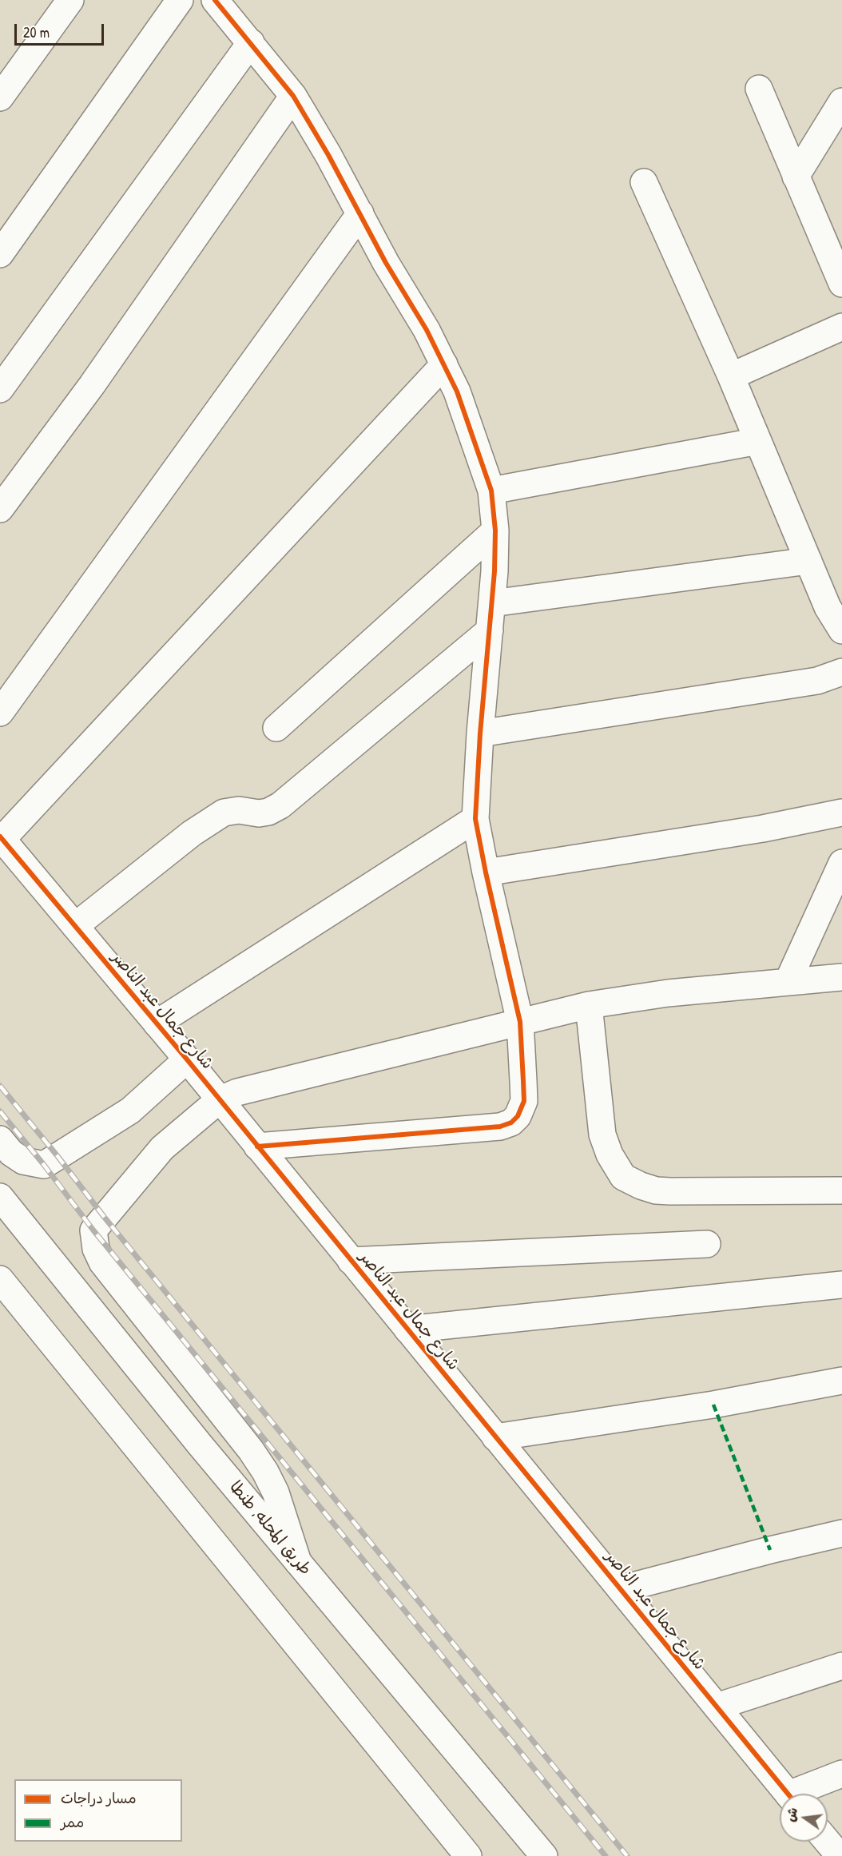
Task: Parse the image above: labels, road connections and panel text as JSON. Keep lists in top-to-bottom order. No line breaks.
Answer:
{"streets":{"main road":["شارع جمال عبد الناصر","طريق المحله, طنطا"]},"legend":["مسار دراجات","ممر"],"scale_bar":"20 m","north":"left"}
